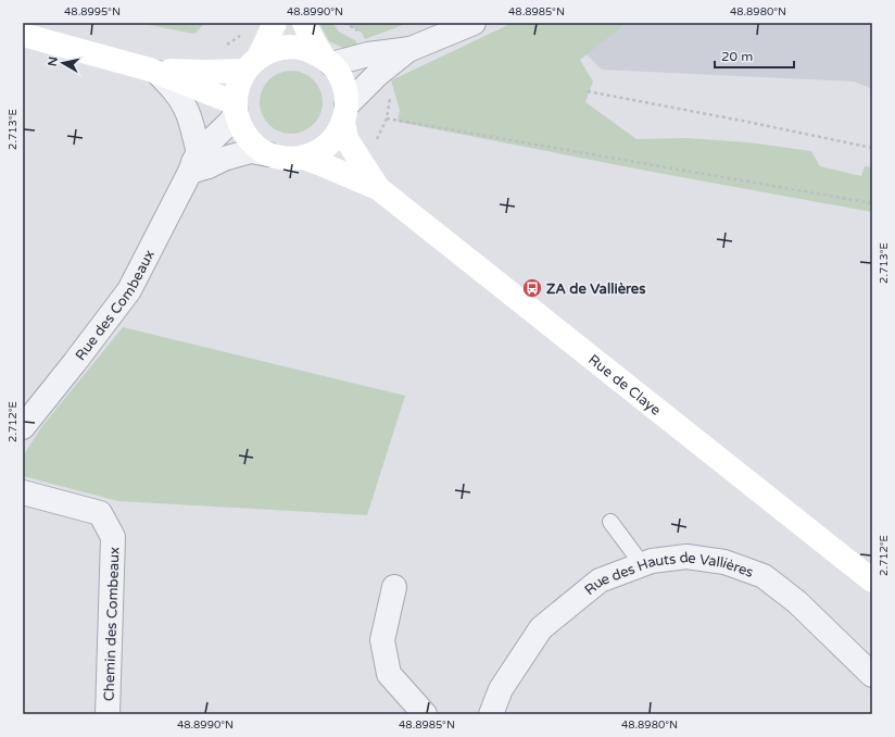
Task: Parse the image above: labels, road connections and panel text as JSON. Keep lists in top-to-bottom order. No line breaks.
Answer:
{"streets":{"street":["Rue des Combeaux","Rue de Claye","Rue des Hauts de Vallières","Chemin des Combeaux"]},"crossings":[["Rue des Combeaux","Rue de Claye"]],"places":{"bus stop":["ZA de Vallières"]},"scale_bar":"20 m","north":"left","coordinates":["48.8995°N","48.8990°N","48.8985°N","48.8980°N","2.713°E","2.712°E"]}
